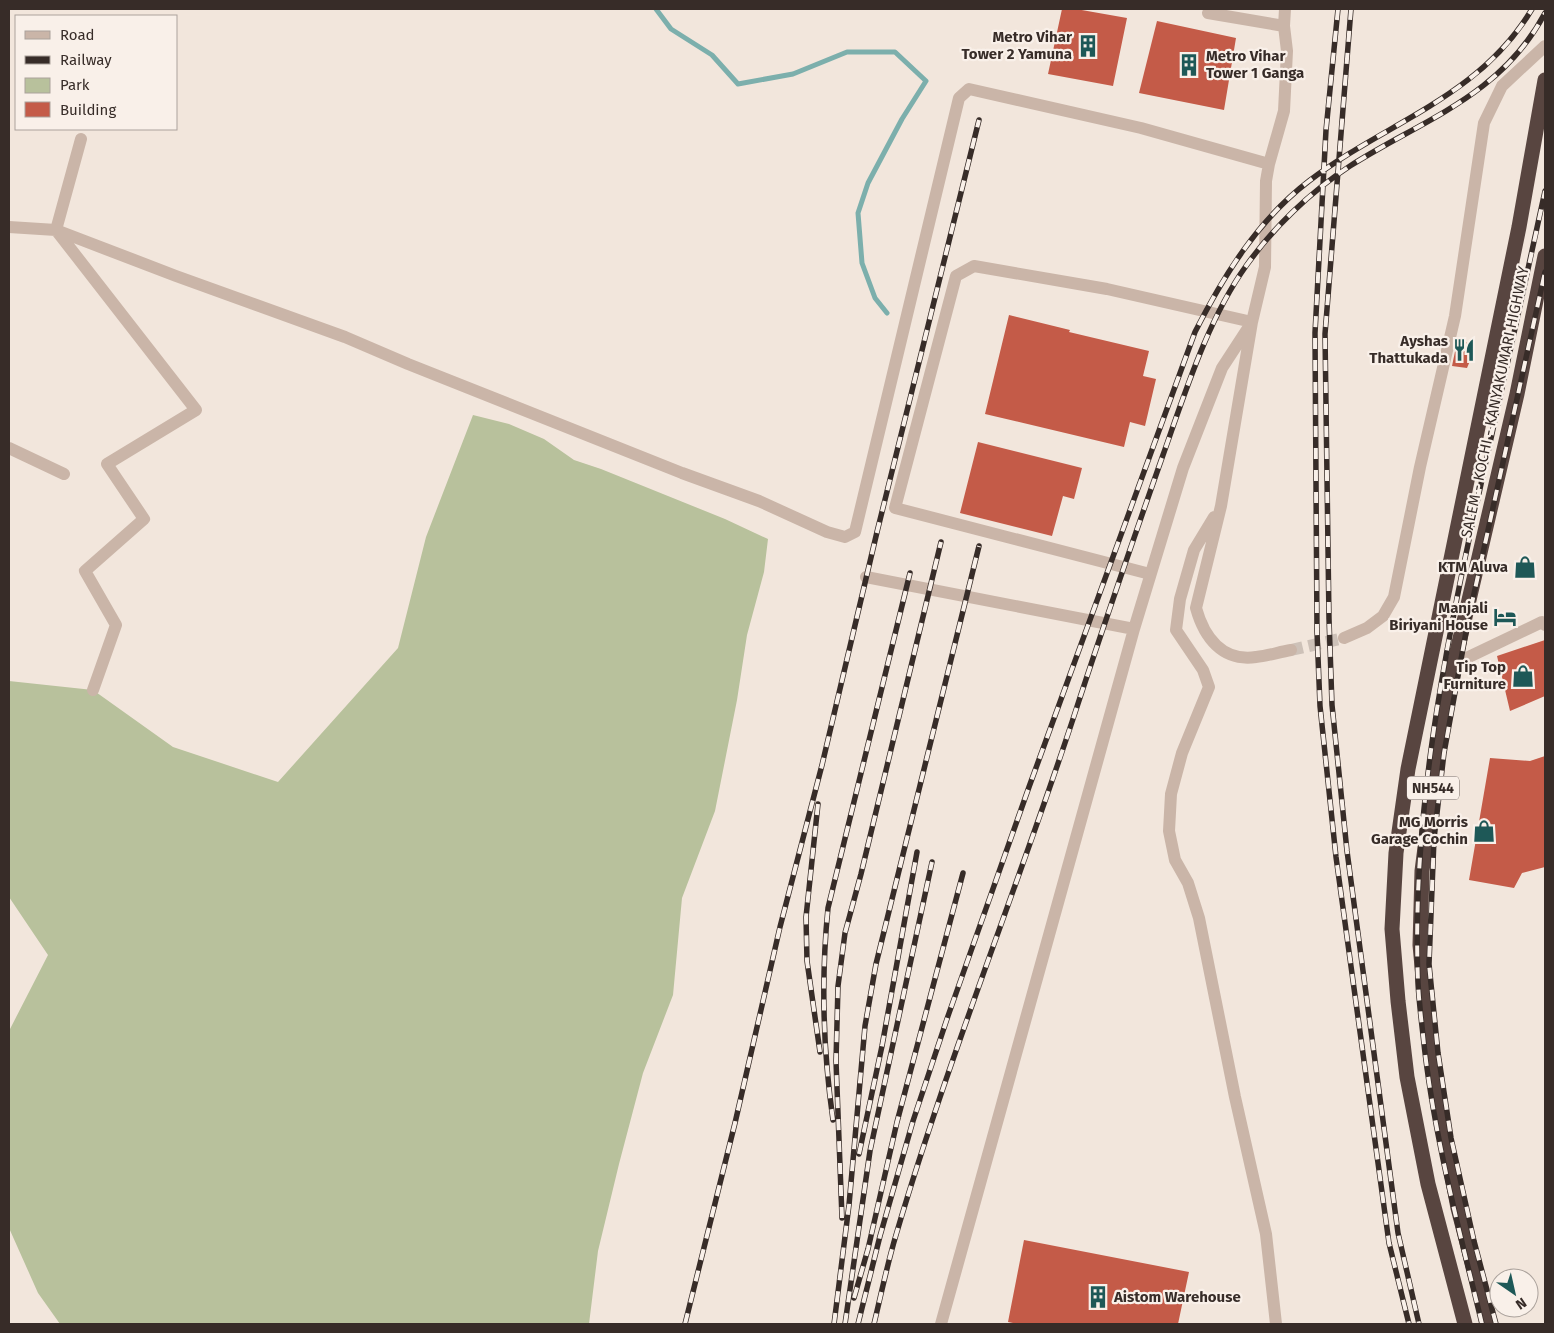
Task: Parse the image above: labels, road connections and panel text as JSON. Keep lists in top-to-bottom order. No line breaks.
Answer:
{"streets":{"highway":["SALEM - KOCHI - KANYAKUMARI HIGHWAY","NH544"]},"places":{"building":["Metro Vihar Tower 2 Yamuna","Metro Vihar Tower 1 Ganga","Aistom Warehouse"],"restaurant":["Ayshas Thattukada"],"shop":["KTM Aluva","Tip Top Furniture","MG Morris Garage Cochin"],"hotel":["Manjali Biriyani House"]},"legend":["Road","Railway","Park","Building"],"north":"bottom right"}
